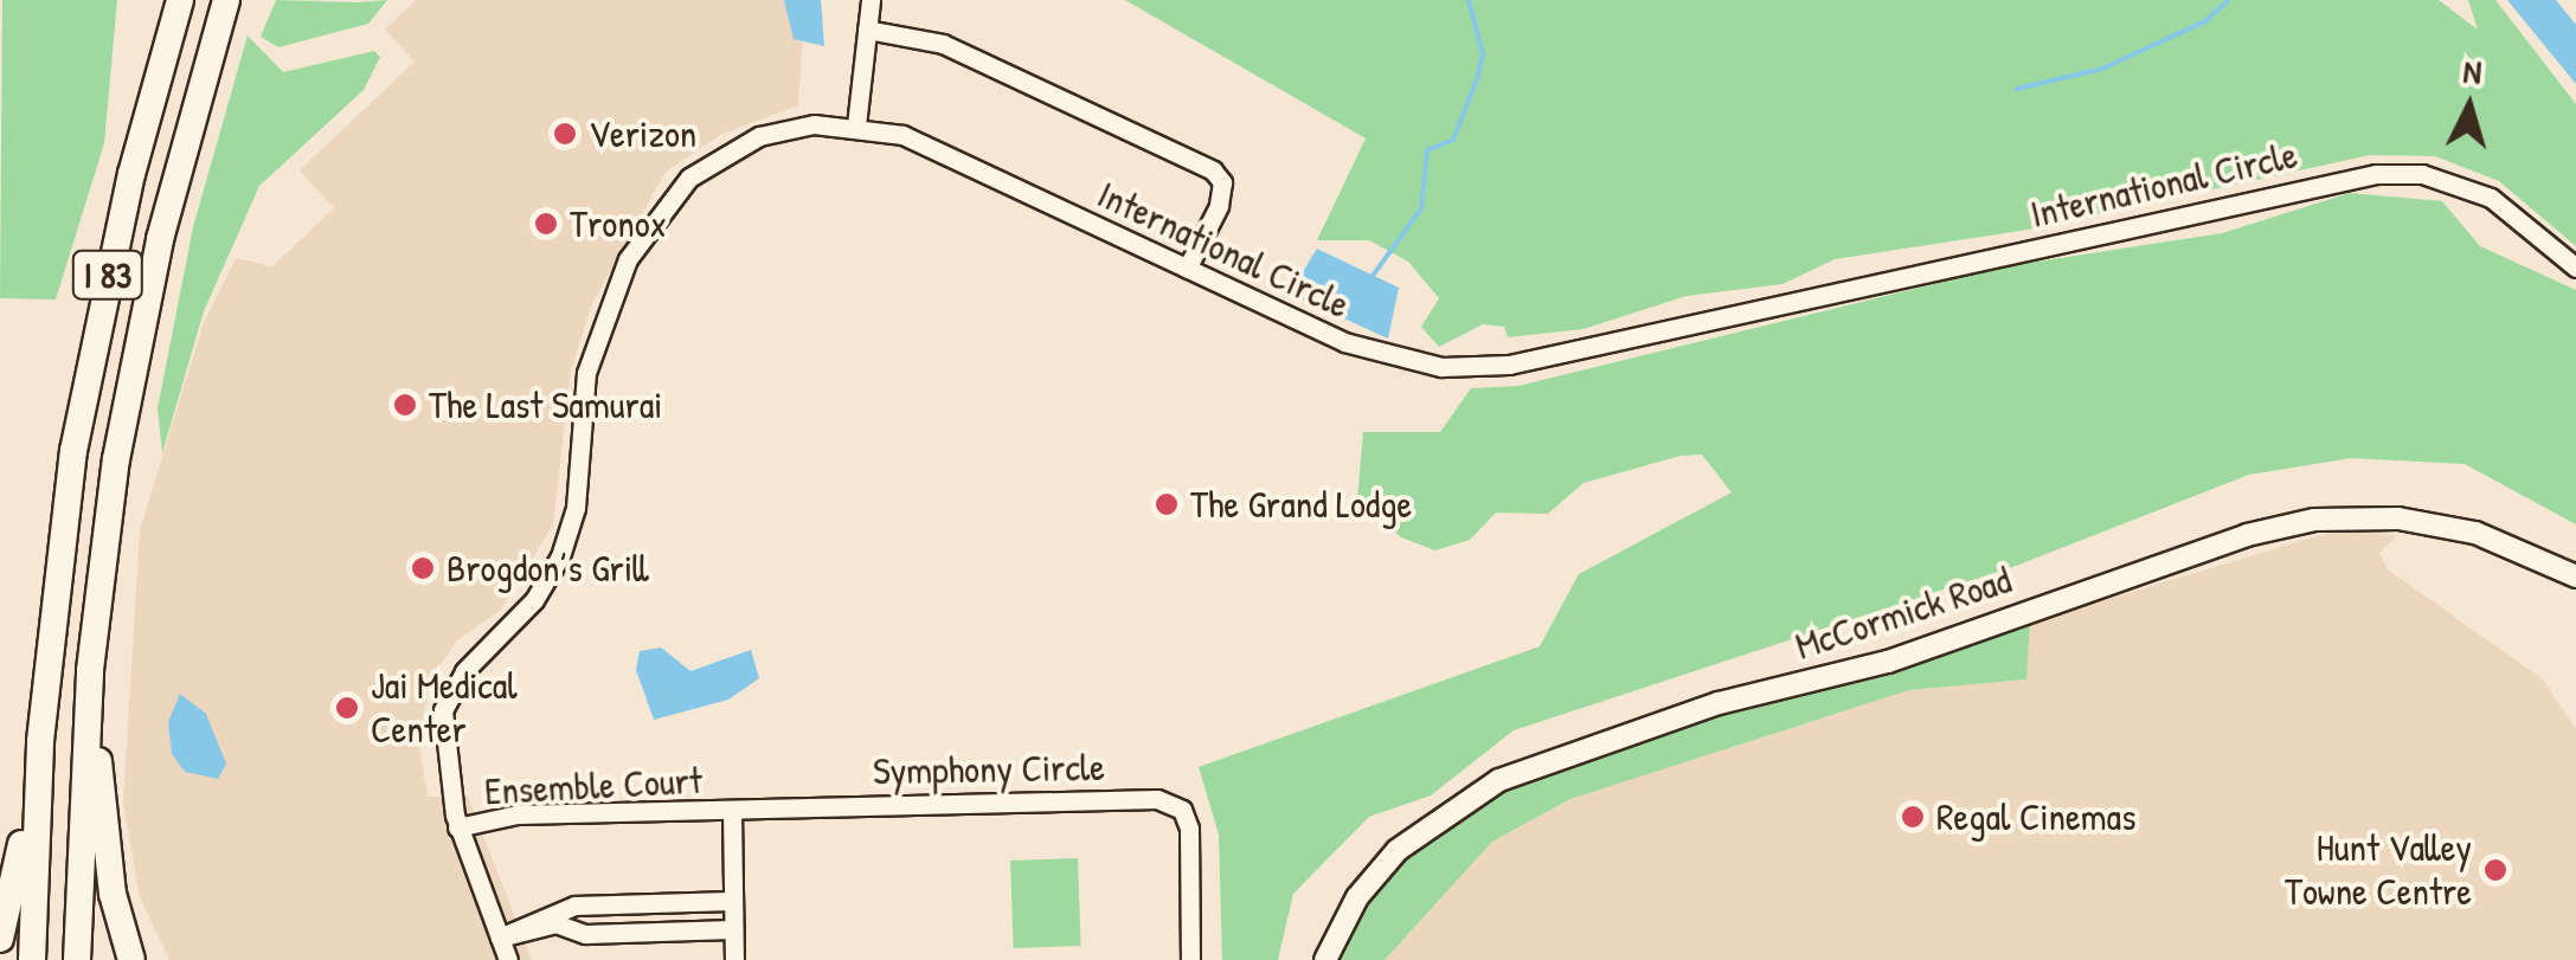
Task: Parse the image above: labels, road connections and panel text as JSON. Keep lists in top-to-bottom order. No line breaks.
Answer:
{"streets":{"highway":["I 83"],"main road":["McCormick Road"],"street":["International Circle","Symphony Circle","Ensemble Court"]},"crossings":[["International Circle","Ensemble Court"],["Symphony Circle","Ensemble Court"]],"places":["Verizon","Tronox","The Last Samurai","The Grand Lodge","Brogdon’s Grill","Jai Medical Center","Regal Cinemas","Hunt Valley Towne Centre"],"north":"top"}
